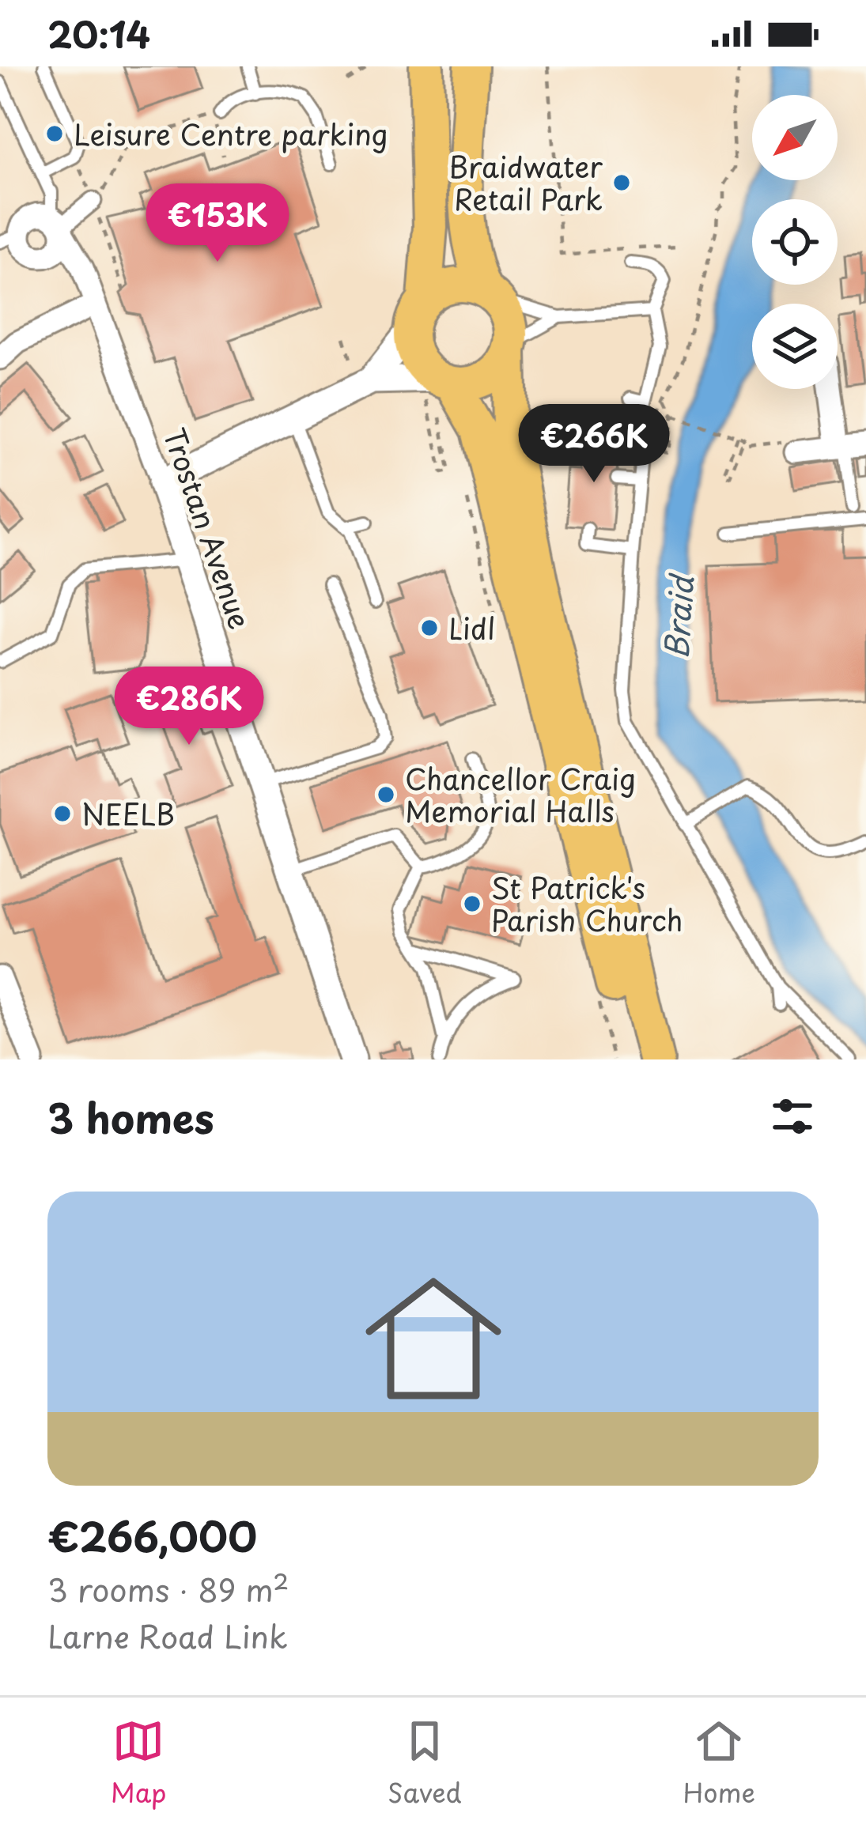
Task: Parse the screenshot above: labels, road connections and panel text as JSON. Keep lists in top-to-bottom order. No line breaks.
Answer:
{"streets":{"street":["Trostan Avenue"]},"water":["Braid"],"places":["Leisure Centre parking","Braidwater Retail Park","Lidl","Chancellor Craig Memorial Halls","NEELB","St Patrick's Parish Church"],"north":"bottom left","page":{"status":"20:14","price":["€153K","€266K","€286K"],"heading":"3 homes","list":[{"name":"€266,000","note":"3 rooms · 89 m² · Larne Road Link"}],"tabs":["Map","Saved","Home"]}}
